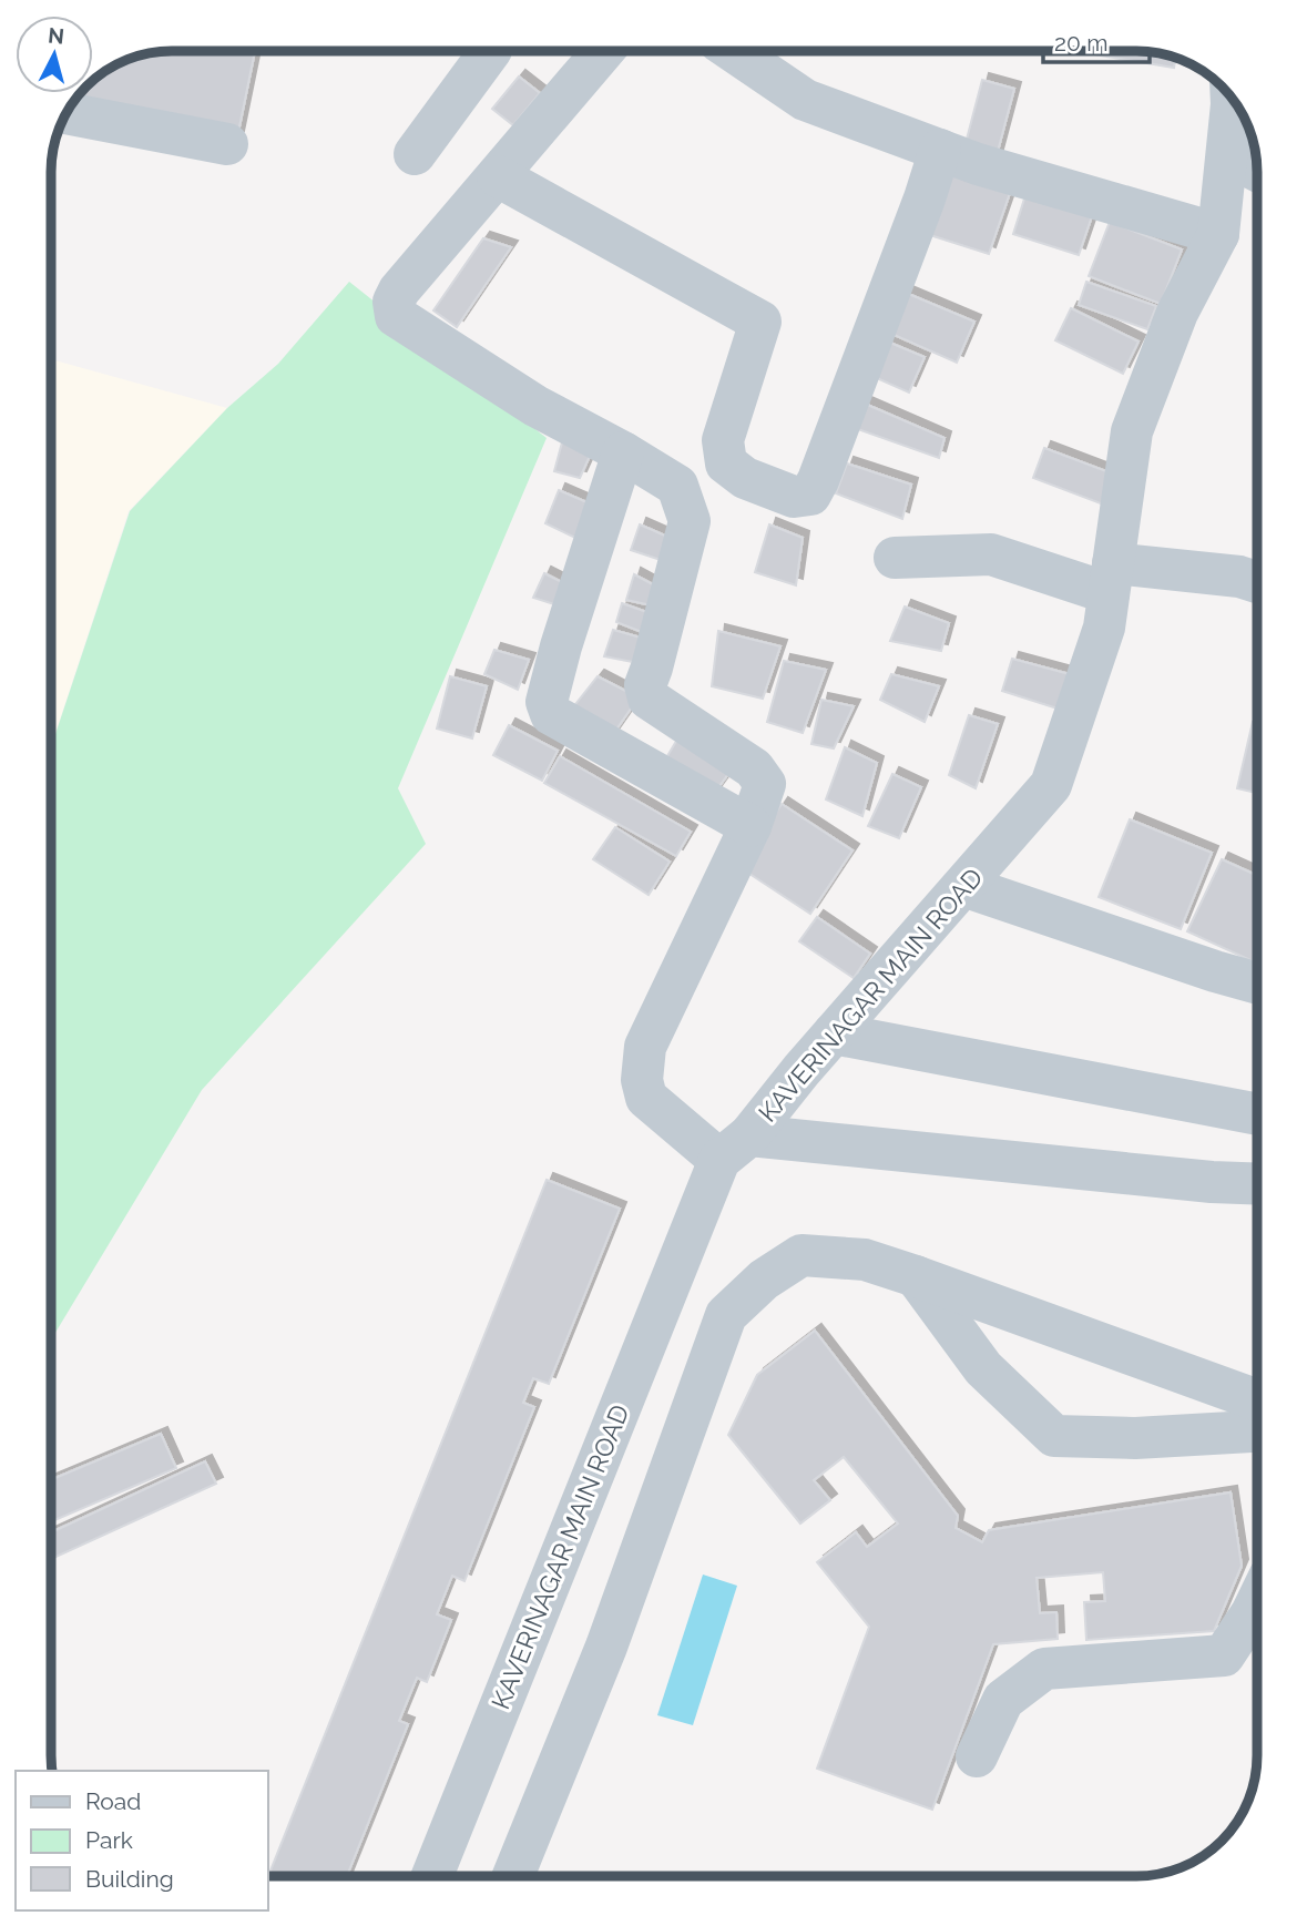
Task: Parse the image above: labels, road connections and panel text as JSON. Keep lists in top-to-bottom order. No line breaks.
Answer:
{"streets":{"street":["KAVERINAGAR MAIN ROAD"]},"legend":["Road","Park","Building"],"scale_bar":"20 m","north":"top"}
